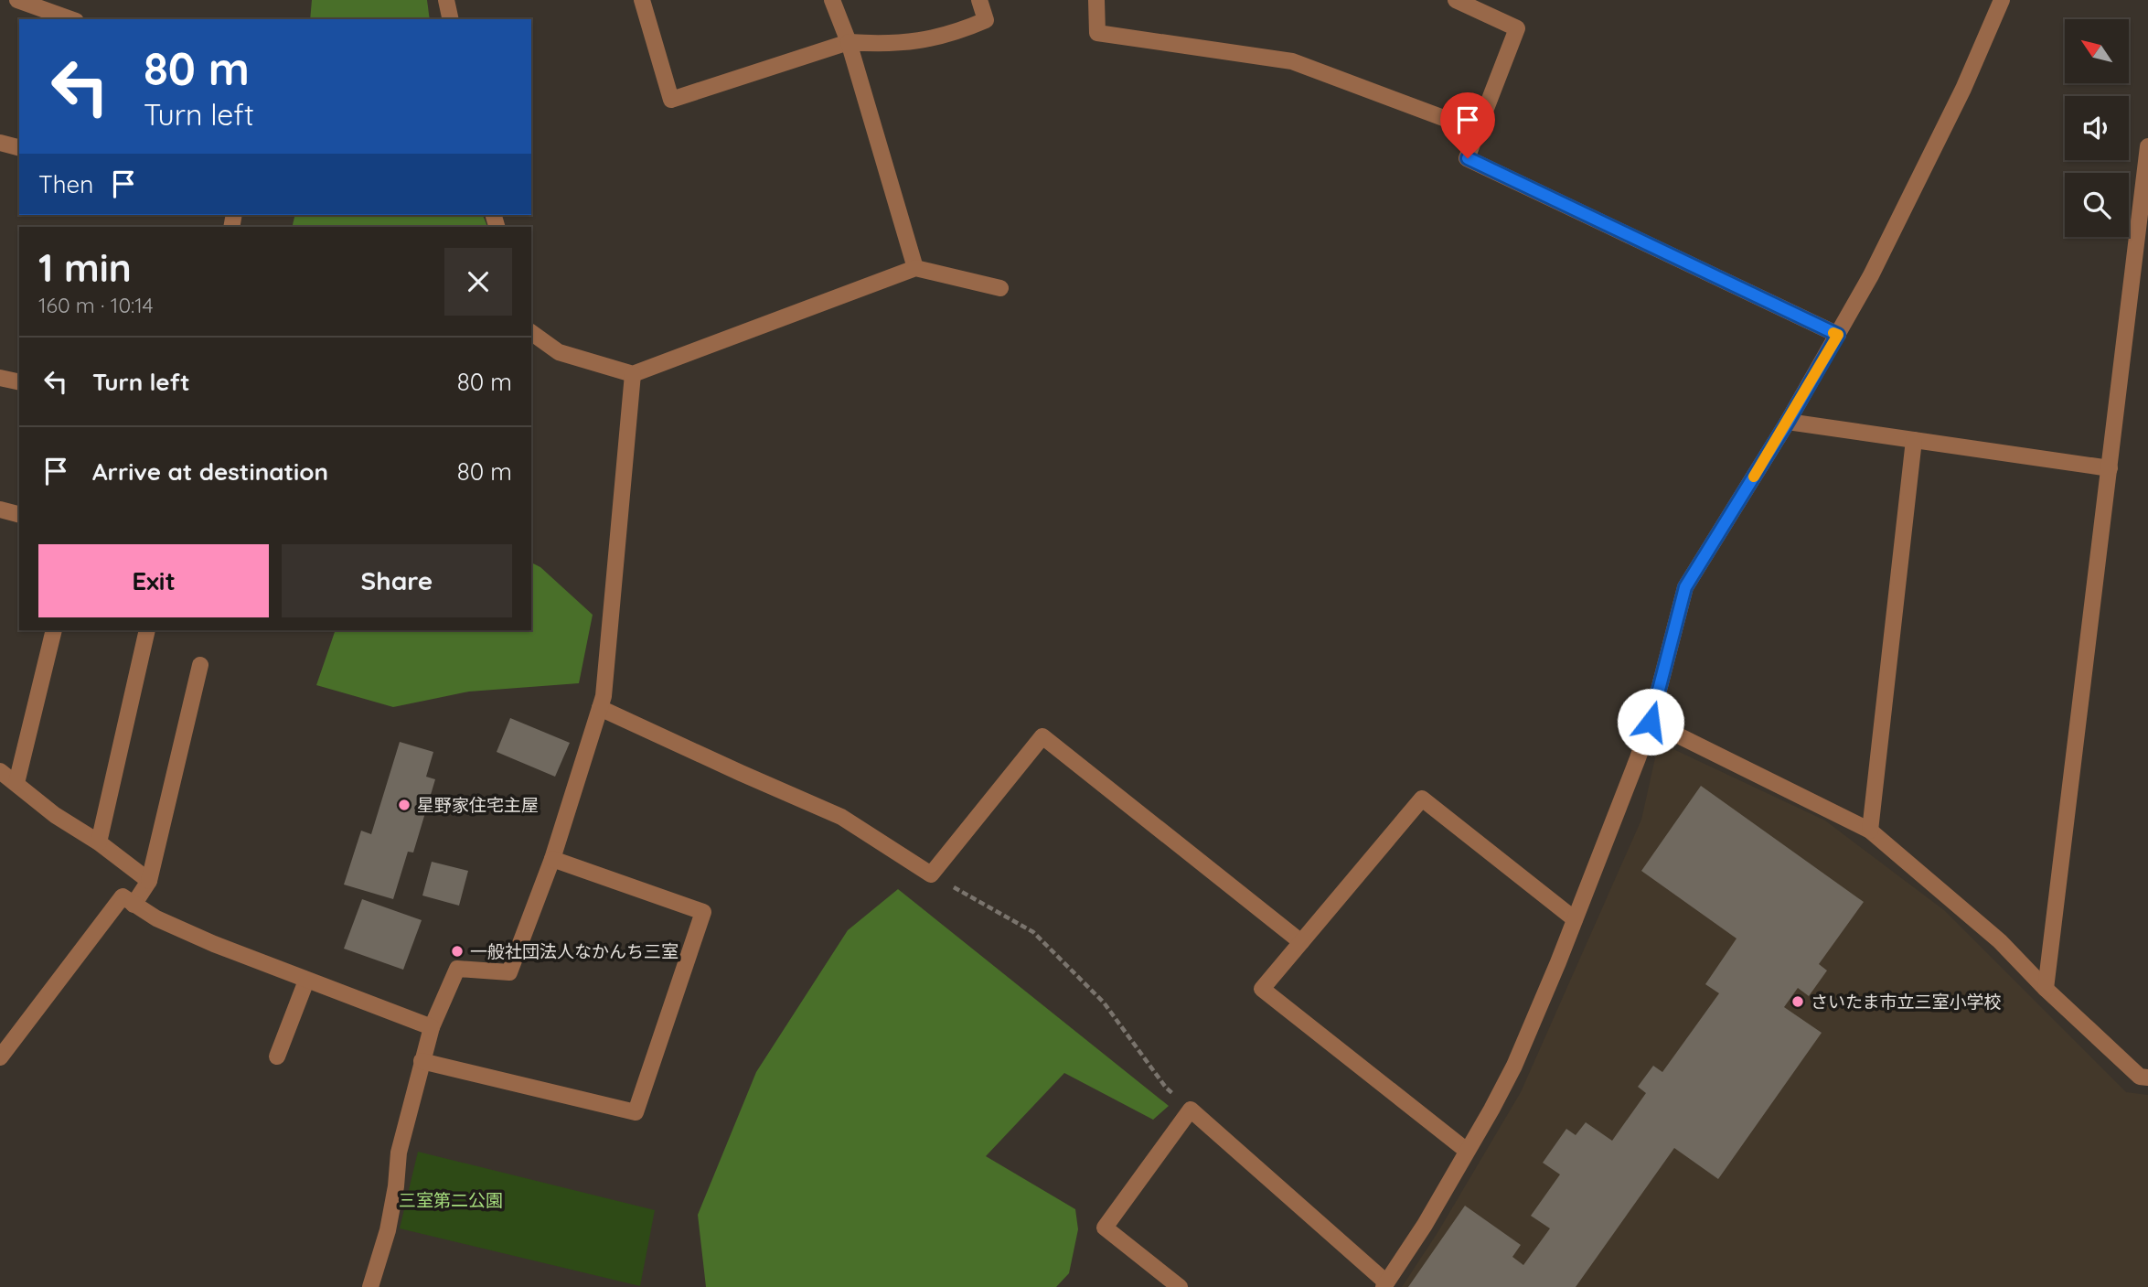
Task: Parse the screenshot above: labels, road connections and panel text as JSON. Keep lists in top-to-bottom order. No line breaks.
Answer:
{"parks":["三室第二公園"],"places":["星野家住宅主屋","一般社団法人なかんち三室","さいたま市立三室小学校"],"north":"top left","page":{"turn":["80 m","Turn left"],"then":"Then","heading":["1 min","160 m · 10:14"],"list":[{"name":"Turn left","value":"80 m"},{"name":"Arrive at destination","value":"80 m"}],"buttons":["Exit","Share"]}}
